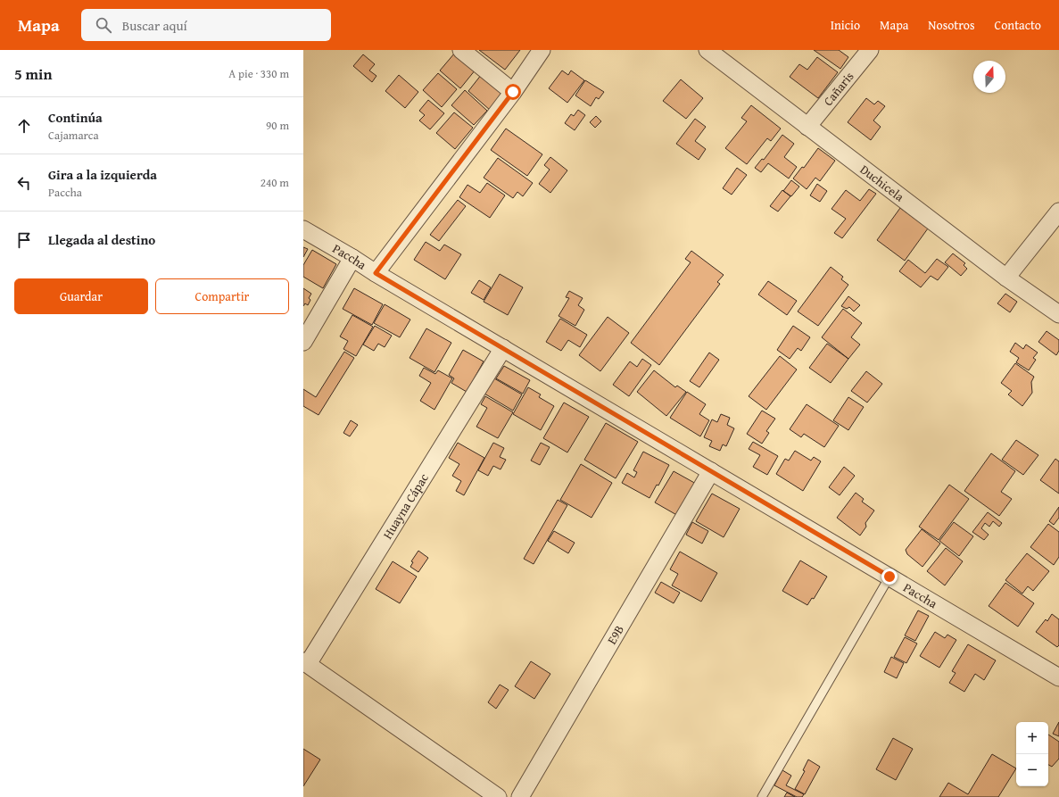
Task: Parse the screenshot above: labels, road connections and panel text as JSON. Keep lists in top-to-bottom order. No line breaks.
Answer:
{"streets":{"street":["Cañaris","Duchicela","Paccha","Huayna Cápac","E9B"]},"crossings":[["Cañaris","Duchicela"],["Paccha","Huayna Cápac"],["Paccha","E9B"]],"north":"top","page":{"header":"Mapa","search":"Buscar aquí","nav":["Inicio","Mapa","Nosotros","Contacto"],"heading":["5 min","A pie · 330 m"],"list":[["Continúa","Cajamarca","90 m"],["Gira a la izquierda","Paccha","240 m"],"Llegada al destino"],"buttons":["Guardar","Compartir"],"map_buttons":["+","−"]}}
